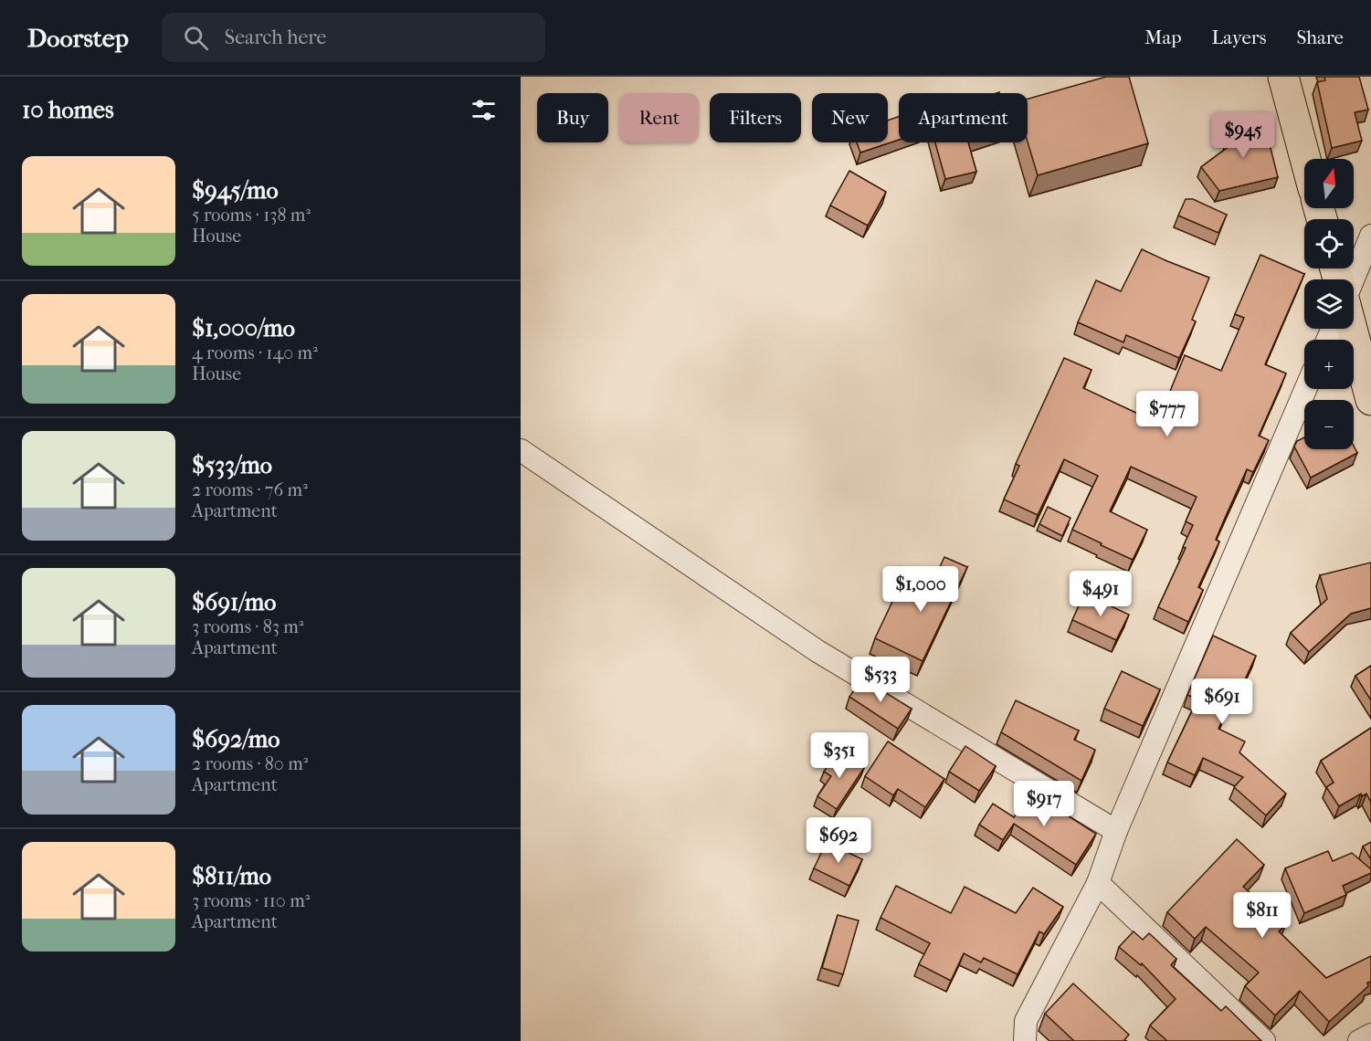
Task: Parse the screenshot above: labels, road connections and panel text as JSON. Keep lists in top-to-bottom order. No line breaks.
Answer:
{"north":"top","page":{"header":"Doorstep","search":"Search here","nav":["Map","Layers","Share"],"heading":"10 homes","chip":["Buy","Rent","Filters","New","Apartment"],"price":["$945","$777","$1,000","$491","$533","$691","$351","$917","$692","$811"],"list":[{"name":"$945/mo","note":"5 rooms · 138 m² · House"},{"name":"$1,000/mo","note":"4 rooms · 140 m² · House"},{"name":"$533/mo","note":"2 rooms · 76 m² · Apartment"},{"name":"$691/mo","note":"3 rooms · 83 m² · Apartment"},{"name":"$692/mo","note":"2 rooms · 80 m² · Apartment"},{"name":"$811/mo","note":"3 rooms · 110 m² · Apartment"}],"map_buttons":["+","−"]}}
